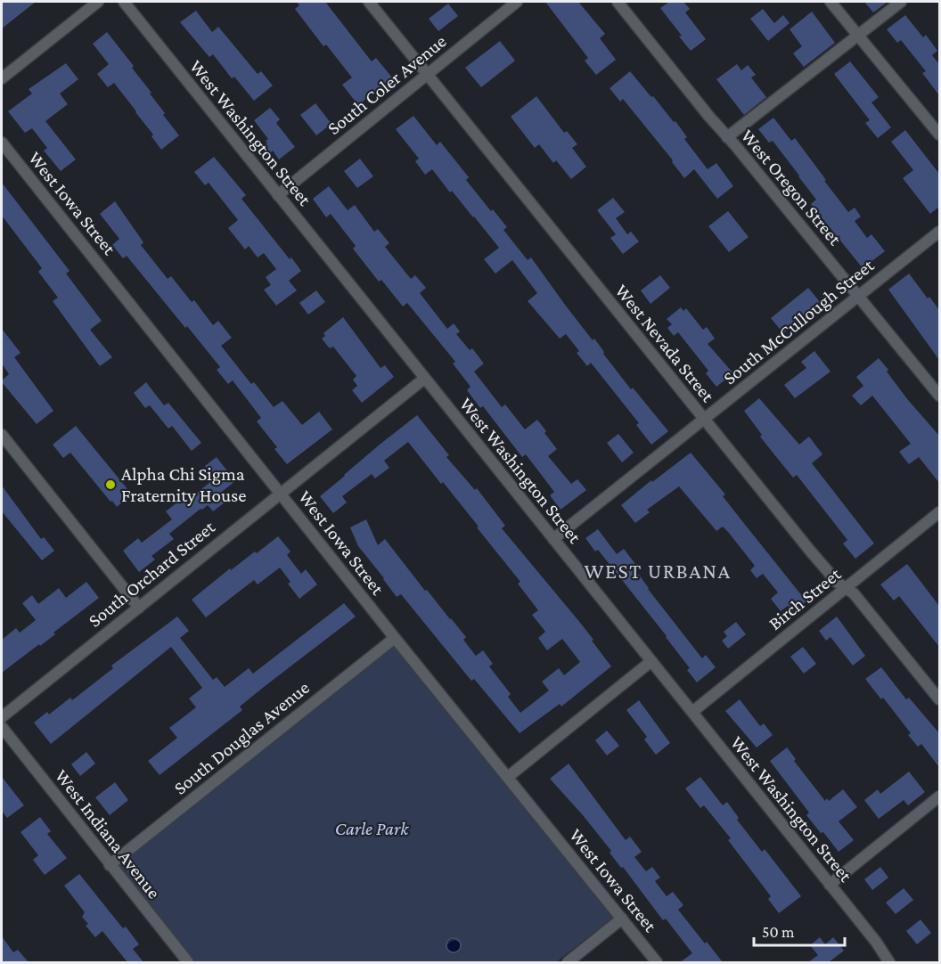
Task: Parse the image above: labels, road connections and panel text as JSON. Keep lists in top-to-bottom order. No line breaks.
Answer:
{"streets":{"street":["South Coler Avenue","West Washington Street","West Oregon Street","West Iowa Street","South McCullough Street","West Nevada Street","South Orchard Street","Birch Street","South Douglas Avenue","West Indiana Avenue"]},"crossings":[["South Coler Avenue","West Washington Street"],["South Coler Avenue","West Nevada Street"],["West Washington Street","South McCullough Street"],["West Washington Street","South Orchard Street"],["West Washington Street","Birch Street"],["West Oregon Street","South McCullough Street"],["West Iowa Street","South Orchard Street"],["West Iowa Street","South Douglas Avenue"],["South McCullough Street","West Nevada Street"],["West Nevada Street","Birch Street"],["South Douglas Avenue","West Indiana Avenue"]],"districts":["WEST URBANA"],"parks":["Carle Park"],"places":["Alpha Chi Sigma Fraternity House"],"scale_bar":"50 m"}
